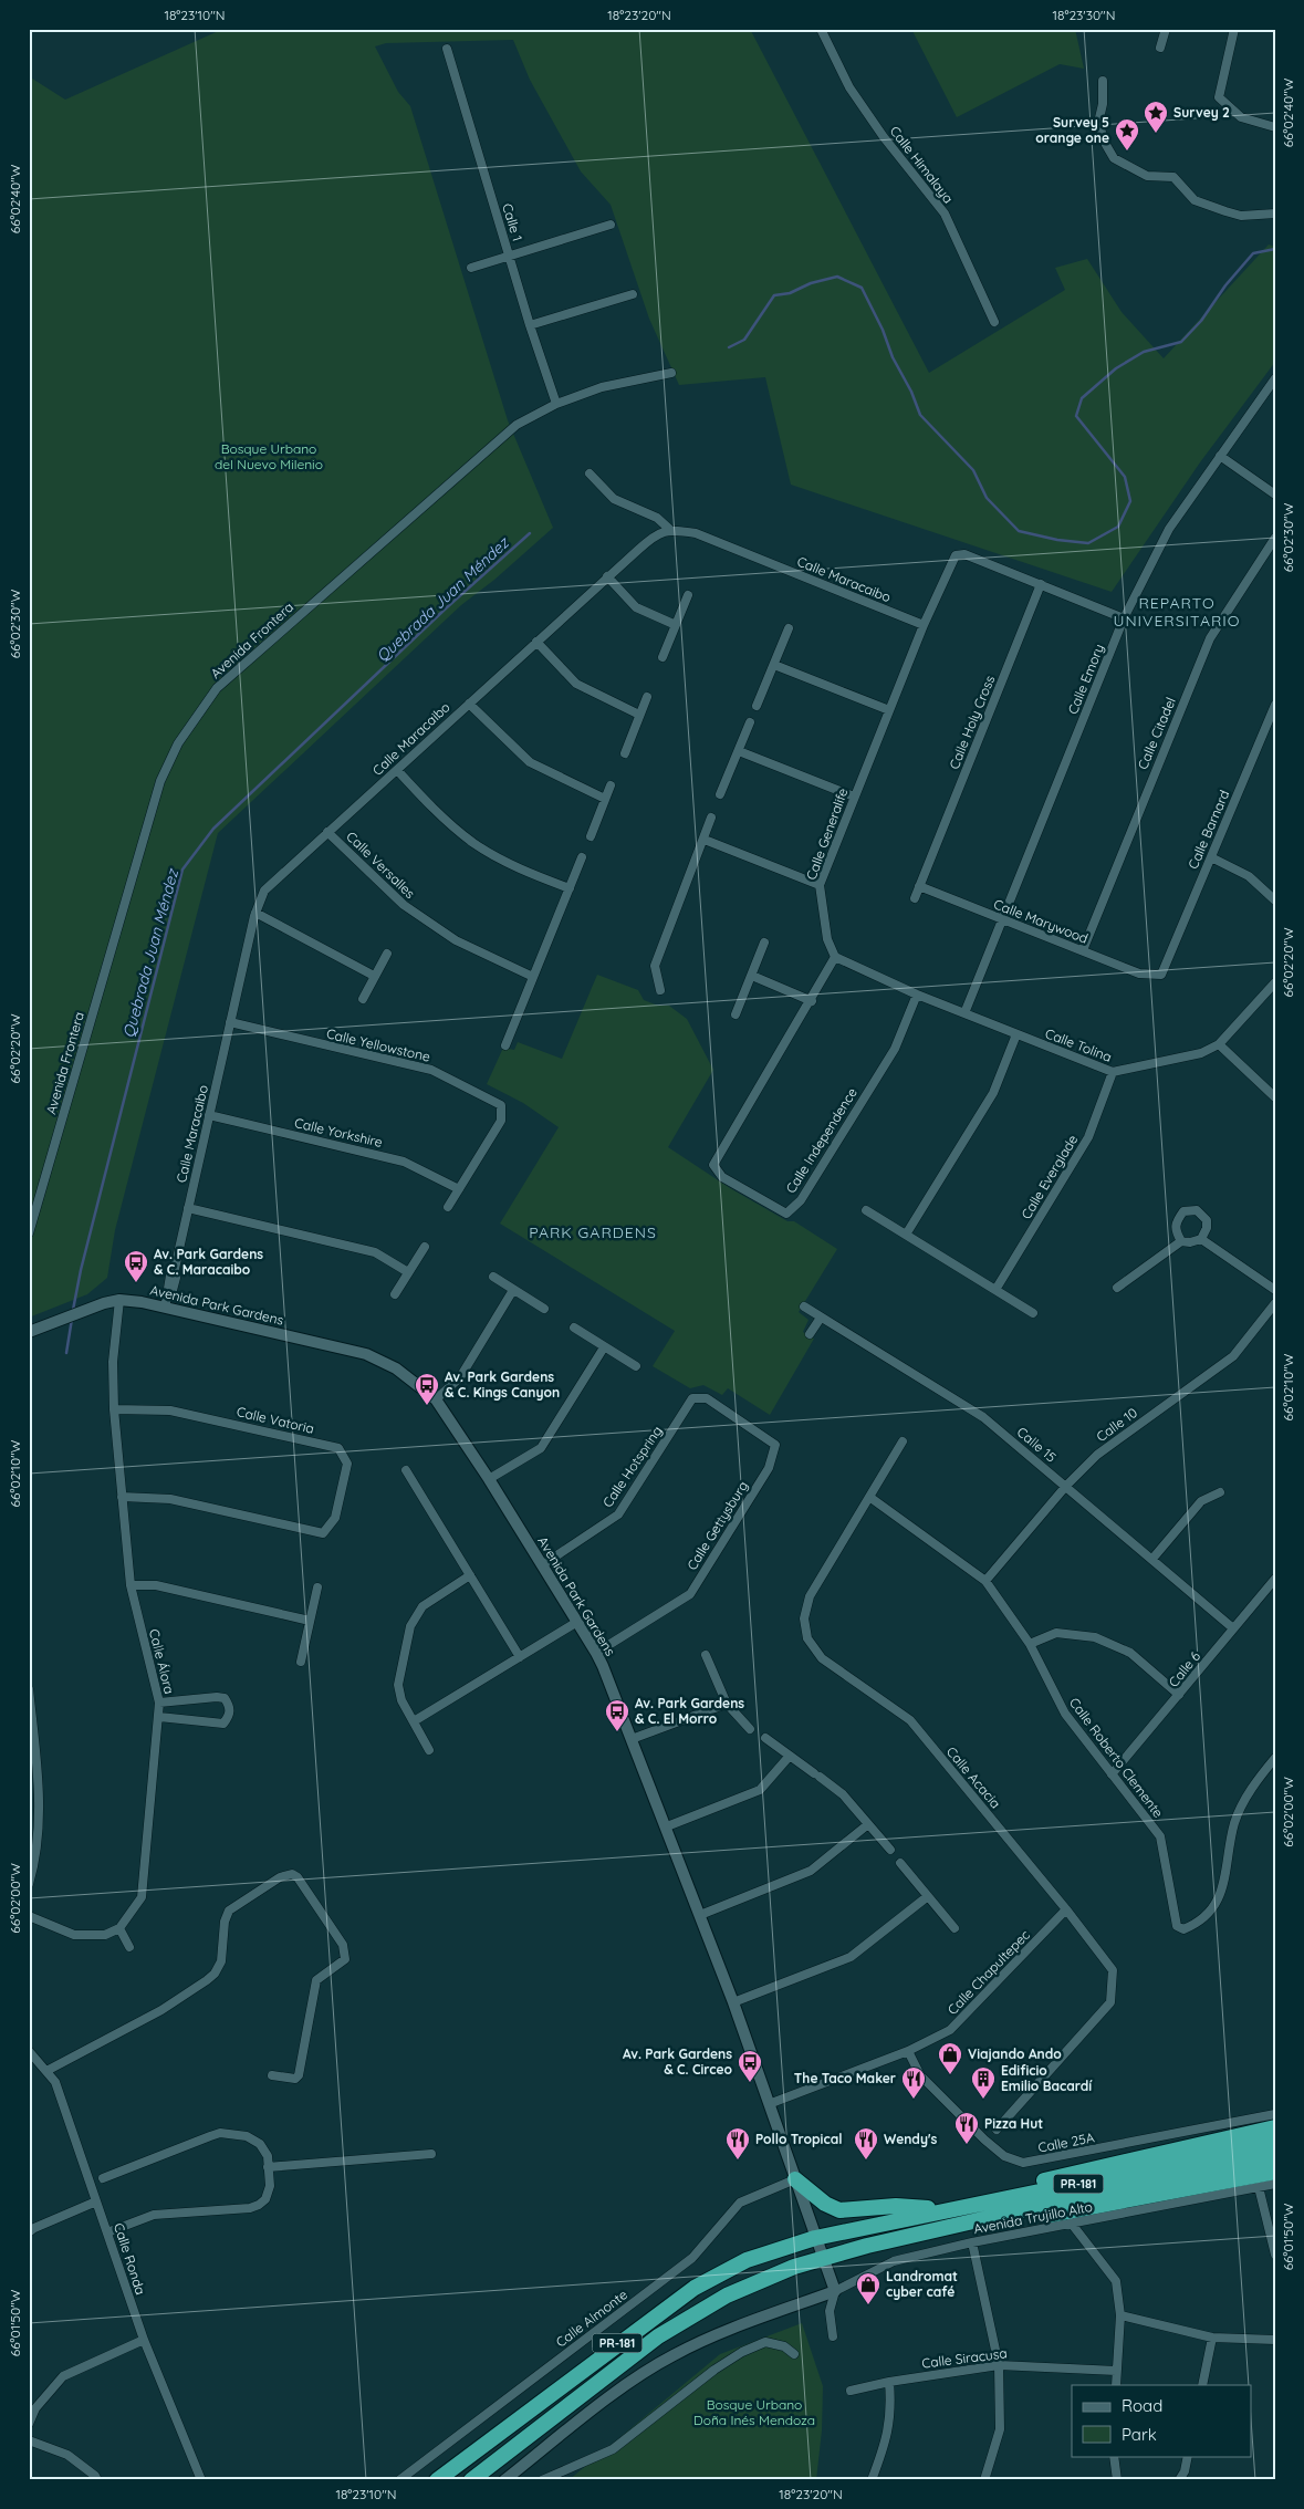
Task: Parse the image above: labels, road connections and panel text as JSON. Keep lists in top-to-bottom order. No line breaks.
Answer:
{"streets":{"highway":["PR-181"],"street":["Calle Himalaya","Calle 1","Calle Maracaibo","Avenida Frontera","Calle Emory","Calle Holy Cross","Calle Citadel","Calle Barnard","Calle Generalife","Calle Versalles","Calle Marywood","Calle Yellowstone","Calle Tolina","Calle Yorkshire","Calle Independence","Calle Everglade","Avenida Park Gardens","Calle Vatoria","Calle 10","Calle 15","Calle Hotspring","Calle Gettysburg","Calle Álora","Calle 6","Calle Roberto Clemente","Calle Acacia","Calle Chapultepec","Calle 25A","Avenida Trujillo Alto","Calle Ronda","Calle Almonte","Calle Siracusa"]},"crossings":[["Calle 1","Avenida Frontera"],["Calle Maracaibo","Calle Generalife"],["Calle Maracaibo","Calle Versalles"],["Calle Maracaibo","Calle Yellowstone"],["Calle Maracaibo","Calle Yorkshire"],["Calle Maracaibo","Avenida Park Gardens"],["Calle Emory","Calle Marywood"],["Calle Emory","Calle Tolina"],["Calle Holy Cross","Calle Generalife"],["Calle Holy Cross","Calle Marywood"],["Calle Citadel","Calle Marywood"],["Calle Barnard","Calle Marywood"],["Calle Generalife","Calle Tolina"],["Calle Yellowstone","Calle Yorkshire"],["Calle Tolina","Calle Independence"],["Calle Tolina","Calle Everglade"],["Avenida Park Gardens","Calle Hotspring"],["Avenida Park Gardens","Calle Gettysburg"],["Avenida Park Gardens","Calle Álora"],["Avenida Park Gardens","Calle Chapultepec"],["Avenida Park Gardens","PR-181"],["Avenida Park Gardens","Avenida Trujillo Alto"],["Avenida Park Gardens","Calle Almonte"],["Calle Vatoria","Calle Álora"],["Calle 10","Calle 15"],["Calle 10","Calle Roberto Clemente"],["Calle 15","Calle 6"],["Calle Hotspring","Calle Gettysburg"],["Calle 6","Calle Roberto Clemente"],["Calle Roberto Clemente","Calle Acacia"],["Calle Acacia","Calle Chapultepec"],["Calle Chapultepec","Calle 25A"]],"districts":["REPARTO UNIVERSITARIO","PARK GARDENS"],"water":["Quebrada Juan Méndez"],"parks":["Bosque Urbano del Nuevo Milenio","Bosque Urbano Doña Inés Mendoza"],"places":{"place":["Survey 2","Survey 5 orange one"],"bus stop":["Av. Park Gardens & C. Maracaibo","Av. Park Gardens & C. Kings Canyon","Av. Park Gardens & C. El Morro","Av. Park Gardens & C. Circeo"],"shop":["Viajando Ando","Landromat cyber café"],"restaurant":["The Taco Maker","Pizza Hut","Pollo Tropical","Wendy's"],"building":["Edificio Emilio Bacardí"]},"legend":["Road","Park"],"coordinates":["18°23'10\"N","18°23'20\"N","18°23'30\"N","66°02'40\"W","66°02'30\"W","66°02'20\"W","66°02'10\"W","66°02'00\"W","66°01'50\"W"]}
